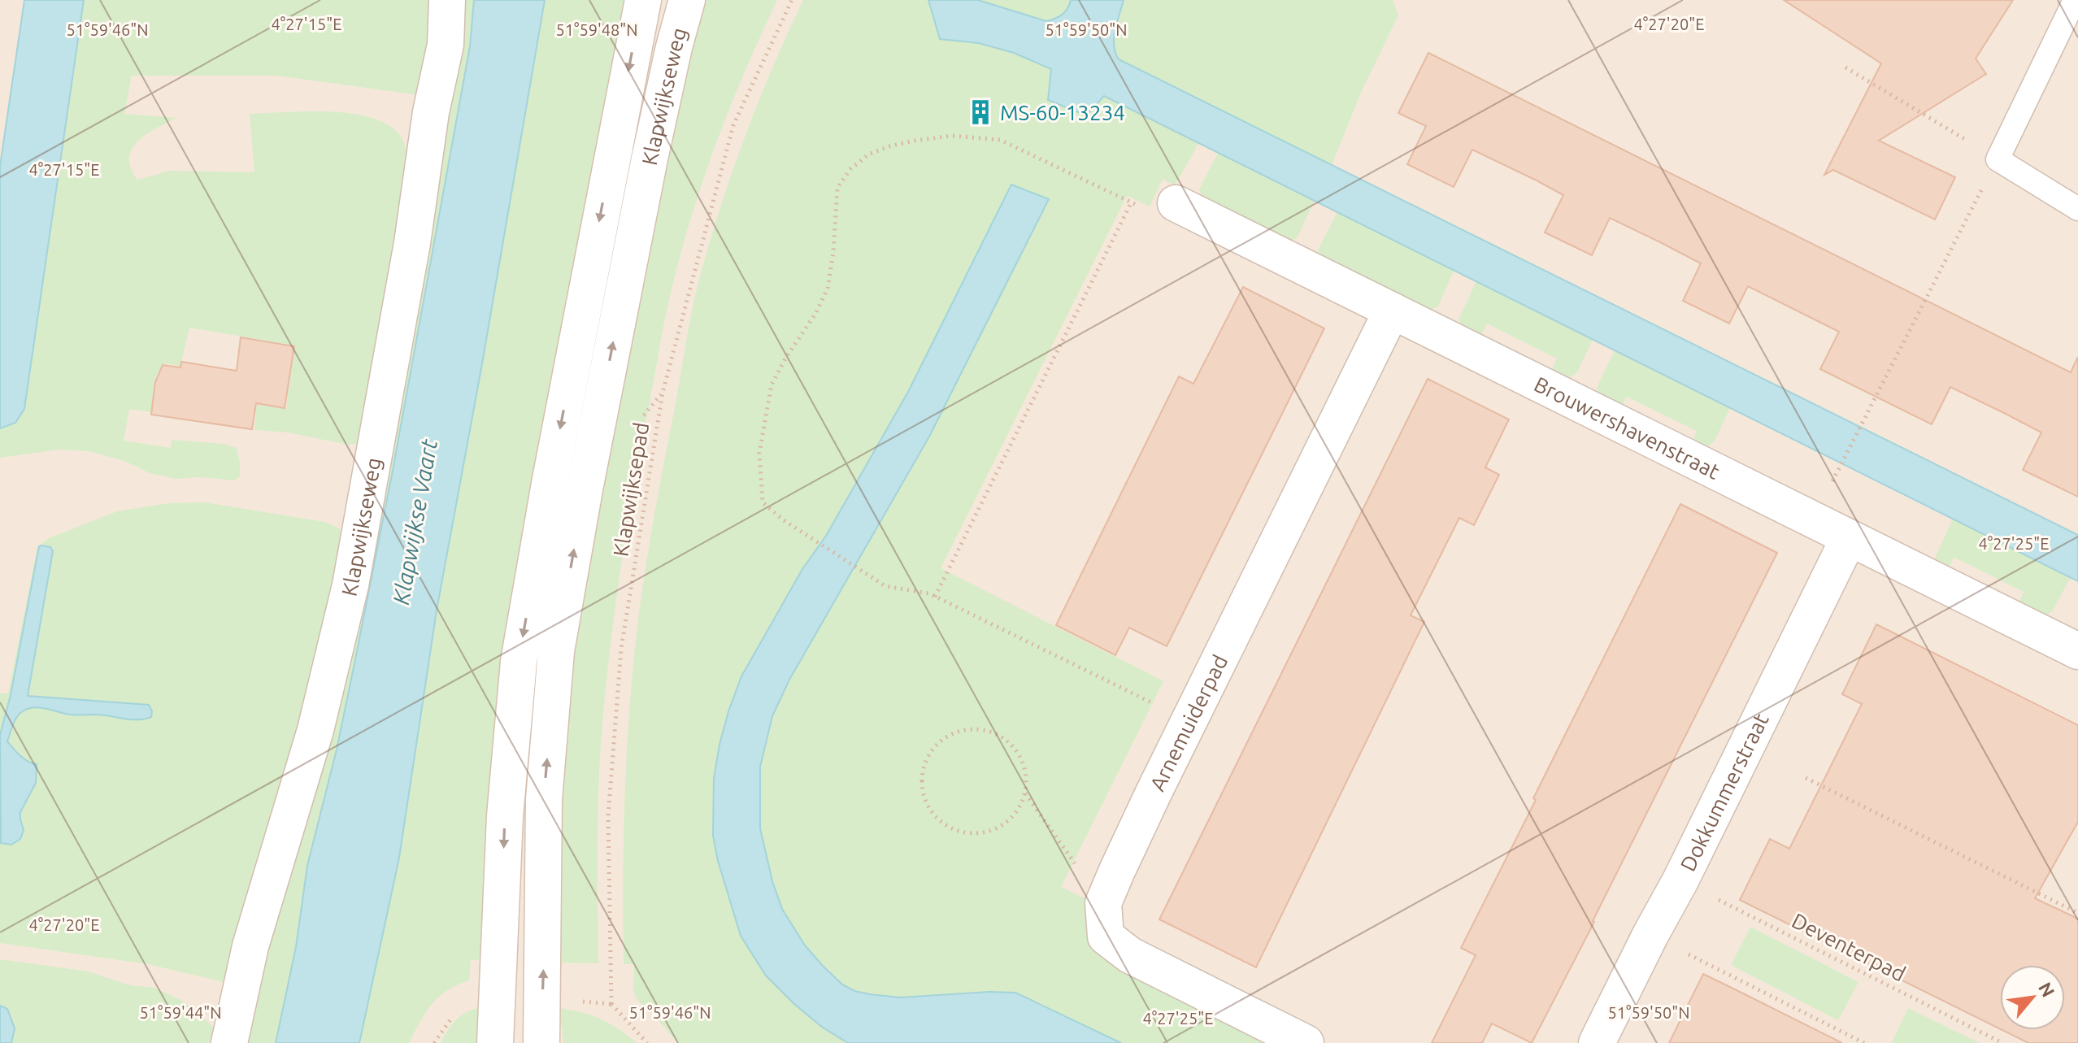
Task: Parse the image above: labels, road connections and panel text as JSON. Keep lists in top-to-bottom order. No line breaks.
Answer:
{"streets":{"street":["Klapwijkseweg","Brouwershavenstraat","Arnemuiderpad","Dokkummerstraat"],"path":["Klapwijksepad","Deventerpad"]},"crossings":[["Brouwershavenstraat","Arnemuiderpad"],["Brouwershavenstraat","Dokkummerstraat"],["Dokkummerstraat","Deventerpad"]],"water":["Klapwijkse Vaart"],"places":{"building":["MS-60-13234"]},"north":"top right","coordinates":["4°27'15\"E","4°27'20\"E","51°59'46\"N","51°59'48\"N","51°59'50\"N","4°27'25\"E","51°59'44\"N"]}
